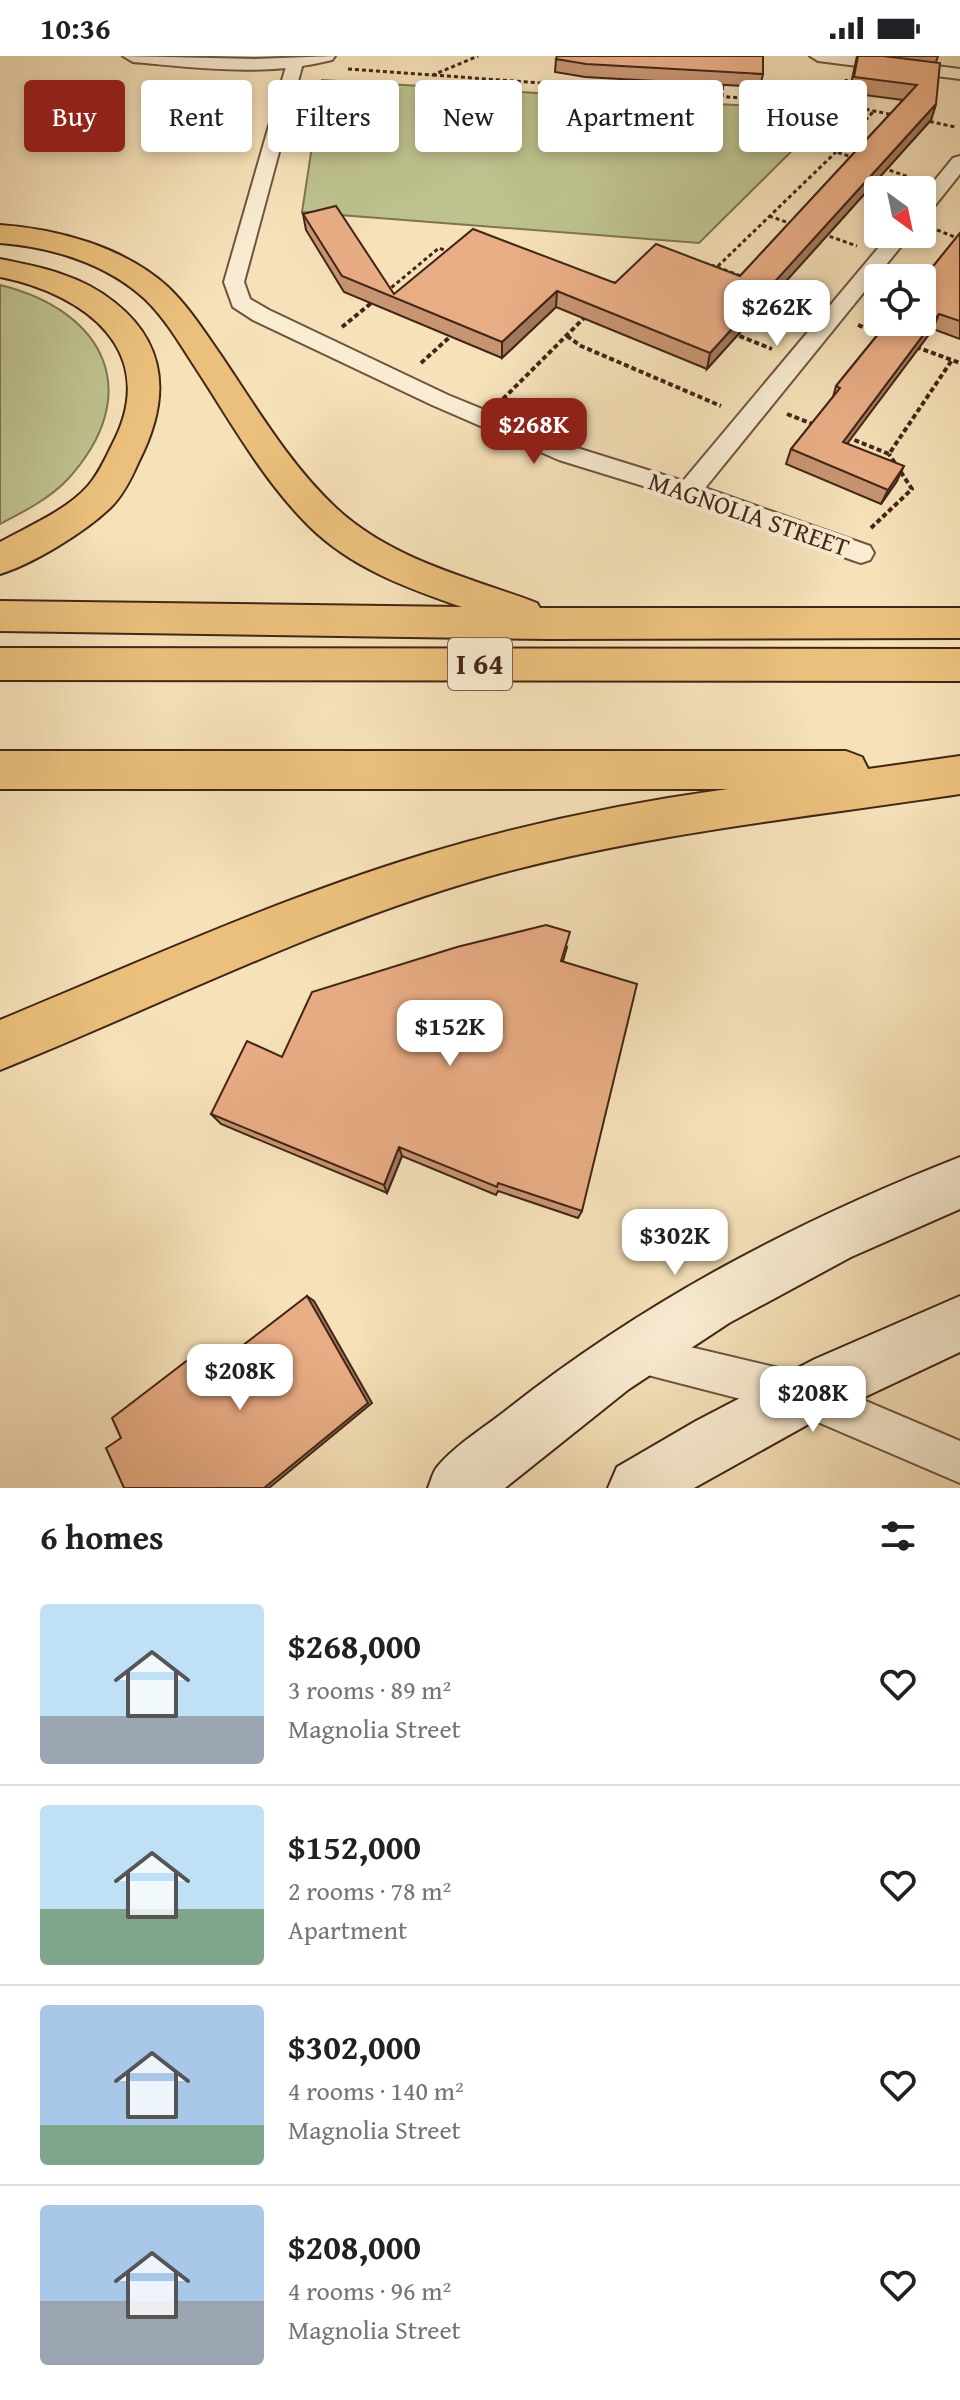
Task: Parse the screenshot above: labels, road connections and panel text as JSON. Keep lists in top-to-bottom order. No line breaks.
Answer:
{"streets":{"highway":["I 64"],"street":["MAGNOLIA STREET"]},"north":"bottom right","page":{"status":"10:36","chip":["Buy","Rent","Filters","New","Apartment","House"],"price":["$262K","$268K","$152K","$302K","$208K","$208K"],"heading":"6 homes","list":[{"name":"$268,000","note":"3 rooms · 89 m² · Magnolia Street"},{"name":"$152,000","note":"2 rooms · 78 m² · Apartment"},{"name":"$302,000","note":"4 rooms · 140 m² · Magnolia Street"},{"name":"$208,000","note":"4 rooms · 96 m² · Magnolia Street"}]}}
